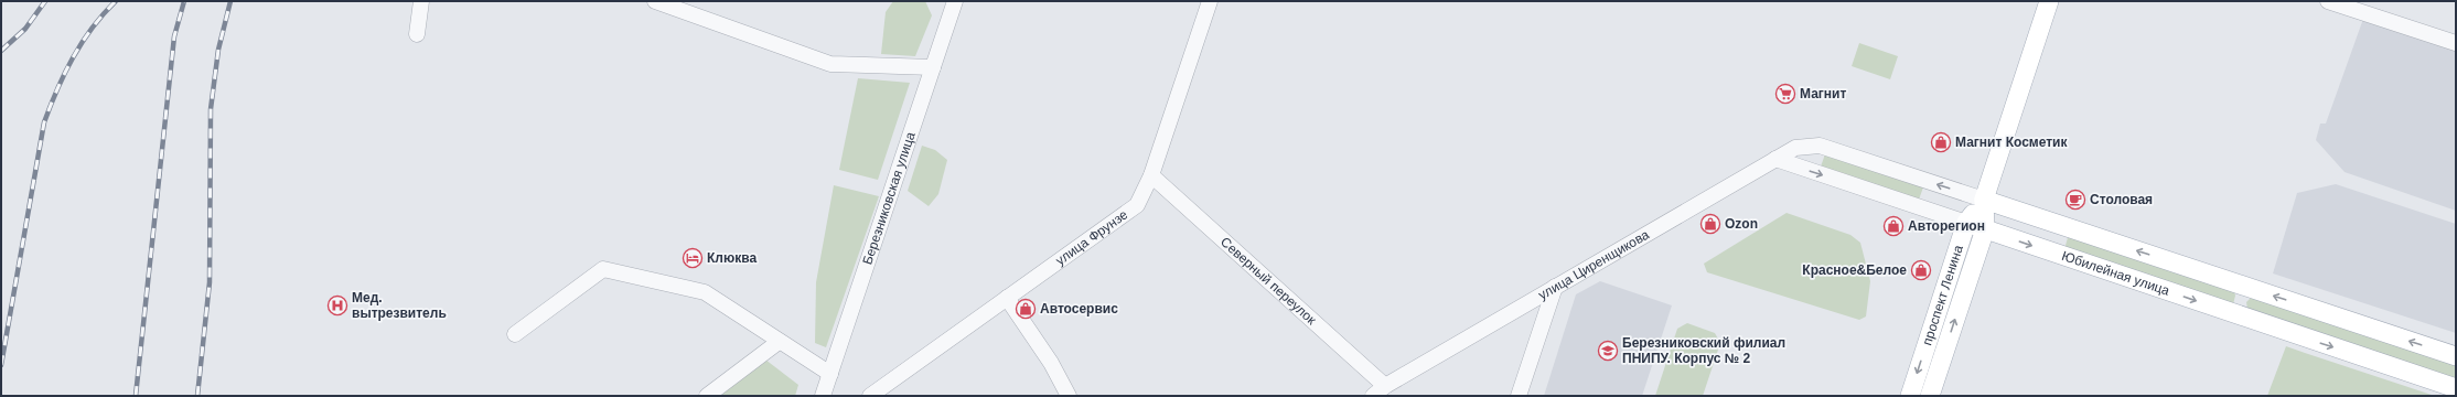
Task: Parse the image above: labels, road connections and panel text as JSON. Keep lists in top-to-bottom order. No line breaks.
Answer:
{"streets":{"main road":["Юбилейная улица","проспект Ленина"],"street":["Березниковская улица","улица Фрунзе","улица Циренщикова","Северный переулок"]},"crossings":[["улица Фрунзе","Северный переулок"],["улица Циренщикова","Юбилейная улица"],["улица Циренщикова","Северный переулок"],["улица Циренщикова","проспект Ленина"],["Юбилейная улица","проспект Ленина"]],"one_way":["Юбилейная улица"],"places":{"supermarket":["Магнит"],"shop":["Магнит Косметик","Ozon","Авторегион","Красное&Белое","Автосервис"],"cafe":["Столовая"],"hotel":["Клюква"],"hospital":["Мед. вытрезвитель"],"school or university":["Березниковский филиал ПНИПУ. Корпус № 2"]}}
